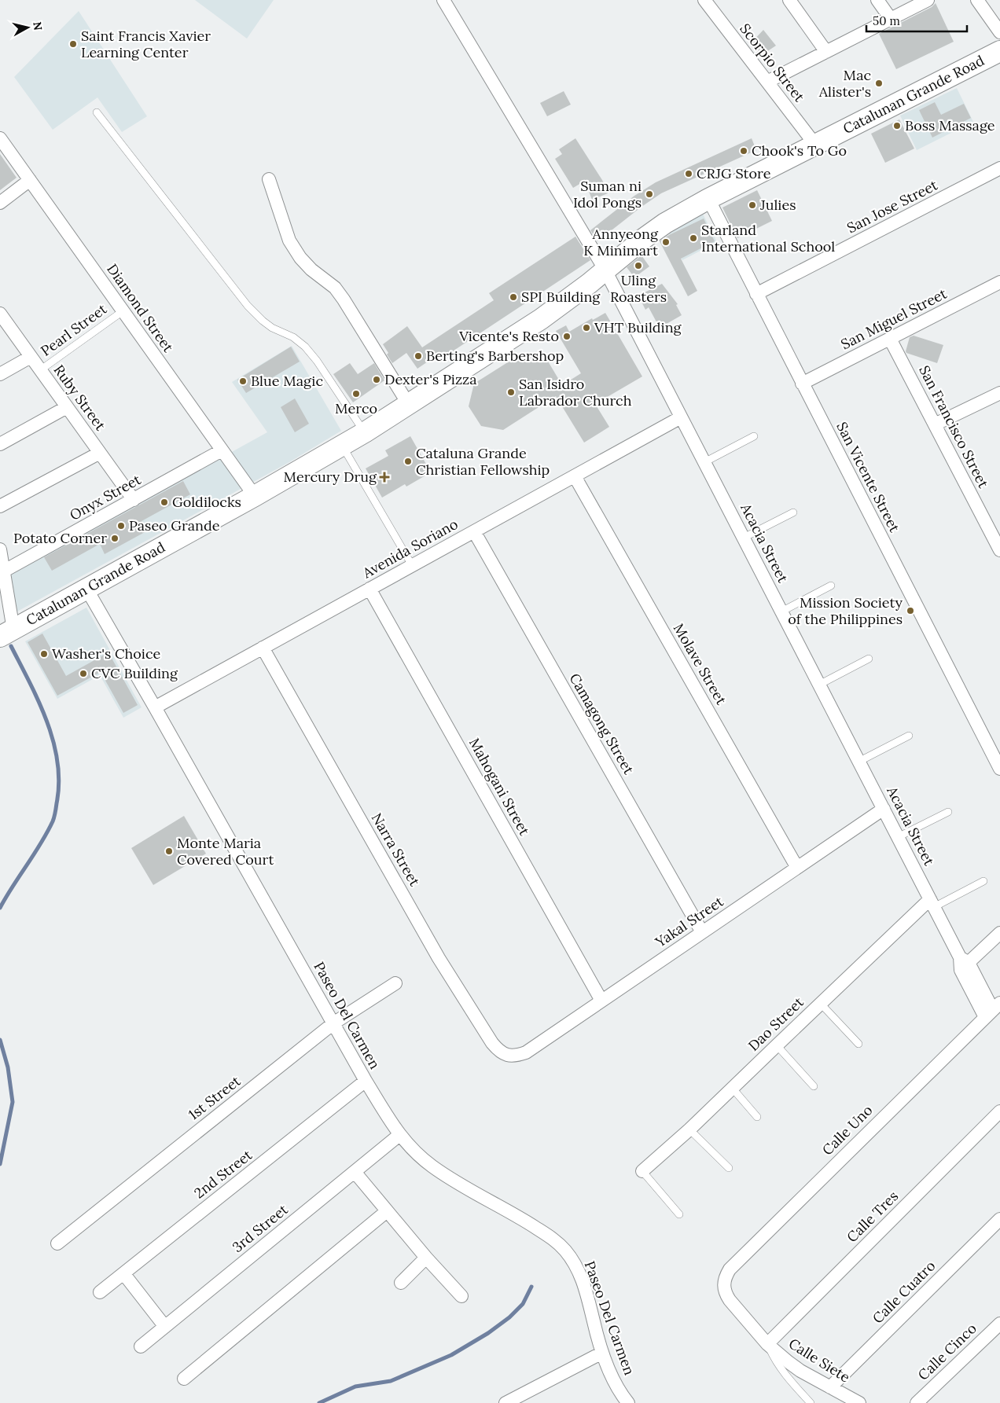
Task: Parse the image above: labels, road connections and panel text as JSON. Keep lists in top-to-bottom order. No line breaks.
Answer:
{"streets":{"main road":["Catalunan Grande Road"],"street":["Scorpio Street","San Jose Street","Diamond Street","San Miguel Street","Ruby Street","San Francisco Street","San Vicente Street","Onyx Street","Acacia Street","Avenida Soriano","Molave Street","Camagong Street","Mahogani Street","Narra Street","Yakal Street","Paseo Del Carmen","Dao Street","1st Street","Calle Uno","2nd Street","Calle Tres","3rd Street","Calle Cuatro","Calle Cinco","Calle Siete"],"lane":["Pearl Street"]},"crossings":[["Scorpio Street","Catalunan Grande Road"],["Catalunan Grande Road","Diamond Street"],["Catalunan Grande Road","San Vicente Street"],["Catalunan Grande Road","Acacia Street"],["Catalunan Grande Road","Paseo Del Carmen"],["San Jose Street","San Vicente Street"],["Diamond Street","Pearl Street"],["Diamond Street","Onyx Street"],["San Miguel Street","San Francisco Street"],["San Miguel Street","San Vicente Street"],["Pearl Street","Ruby Street"],["Ruby Street","Onyx Street"],["Acacia Street","Avenida Soriano"],["Acacia Street","Yakal Street"],["Acacia Street","Dao Street"],["Acacia Street","Calle Uno"],["Avenida Soriano","Molave Street"],["Avenida Soriano","Camagong Street"],["Avenida Soriano","Mahogani Street"],["Avenida Soriano","Narra Street"],["Avenida Soriano","Paseo Del Carmen"],["Molave Street","Yakal Street"],["Camagong Street","Yakal Street"],["Mahogani Street","Yakal Street"],["Narra Street","Yakal Street"],["Paseo Del Carmen","1st Street"],["Paseo Del Carmen","2nd Street"],["Paseo Del Carmen","3rd Street"],["Calle Uno","Calle Siete"],["Calle Tres","Calle Siete"],["Calle Cuatro","Calle Siete"]],"places":{"other":["Saint Francis Xavier Learning Center","Mac Alister's","Boss Massage","Chook's To Go","CRJG Store","Suman ni Idol Pongs","Julies","Starland International School","Annyeong K Minimart","Uling Roasters","SPI Building","VHT Building","Vicente's Resto","Berting's Barbershop","Dexter's Pizza","Blue Magic","San Isidro Labrador Church","Merco","Cataluna Grande Christian Fellowship","Goldilocks","Paseo Grande","Potato Corner","Mission Society of the Philippines","Washer's Choice","CVC Building","Monte Maria Covered Court"],"health":["Mercury Drug"]},"scale_bar":"50 m","north":"right"}
